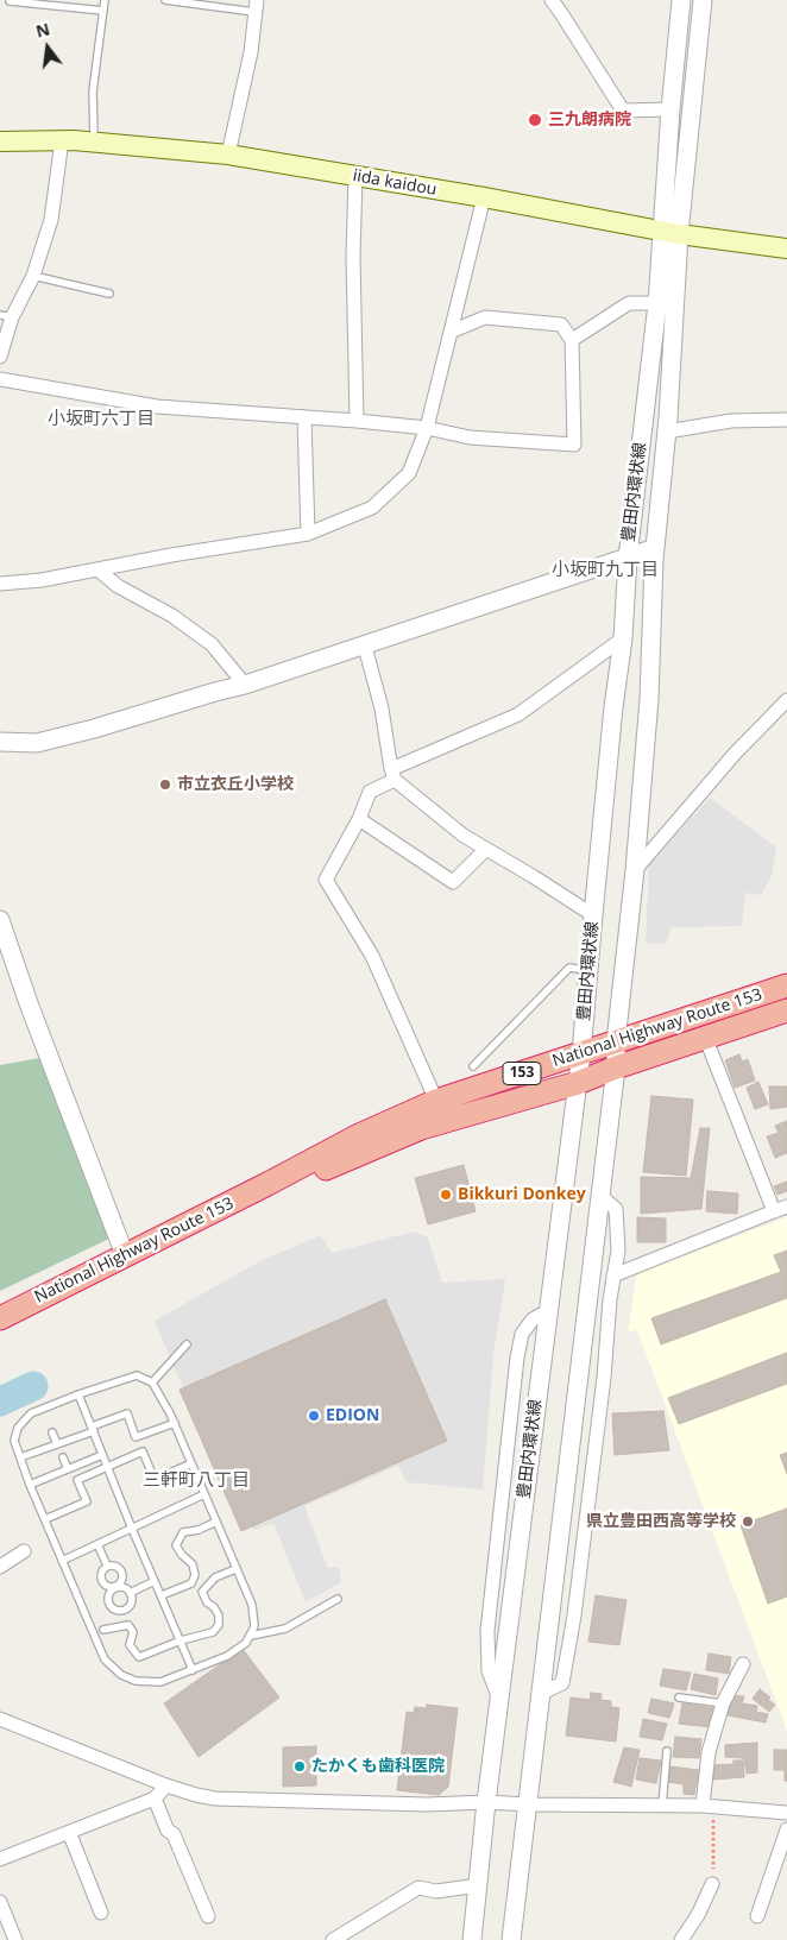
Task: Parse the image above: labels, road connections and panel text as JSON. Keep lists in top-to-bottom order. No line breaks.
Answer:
{"streets":{"highway":["National Highway Route 153","153"],"main road":["iida kaidou"],"street":["豊田内環状線"]},"crossings":[["iida kaidou","豊田内環状線"],["豊田内環状線","National Highway Route 153"]],"districts":["小坂町六丁目","小坂町九丁目","三軒町八丁目"],"places":["三九朗病院","市立衣丘小学校","Bikkuri Donkey","EDION","県立豊田西高等学校","たかくも歯科医院"],"north":"top"}
